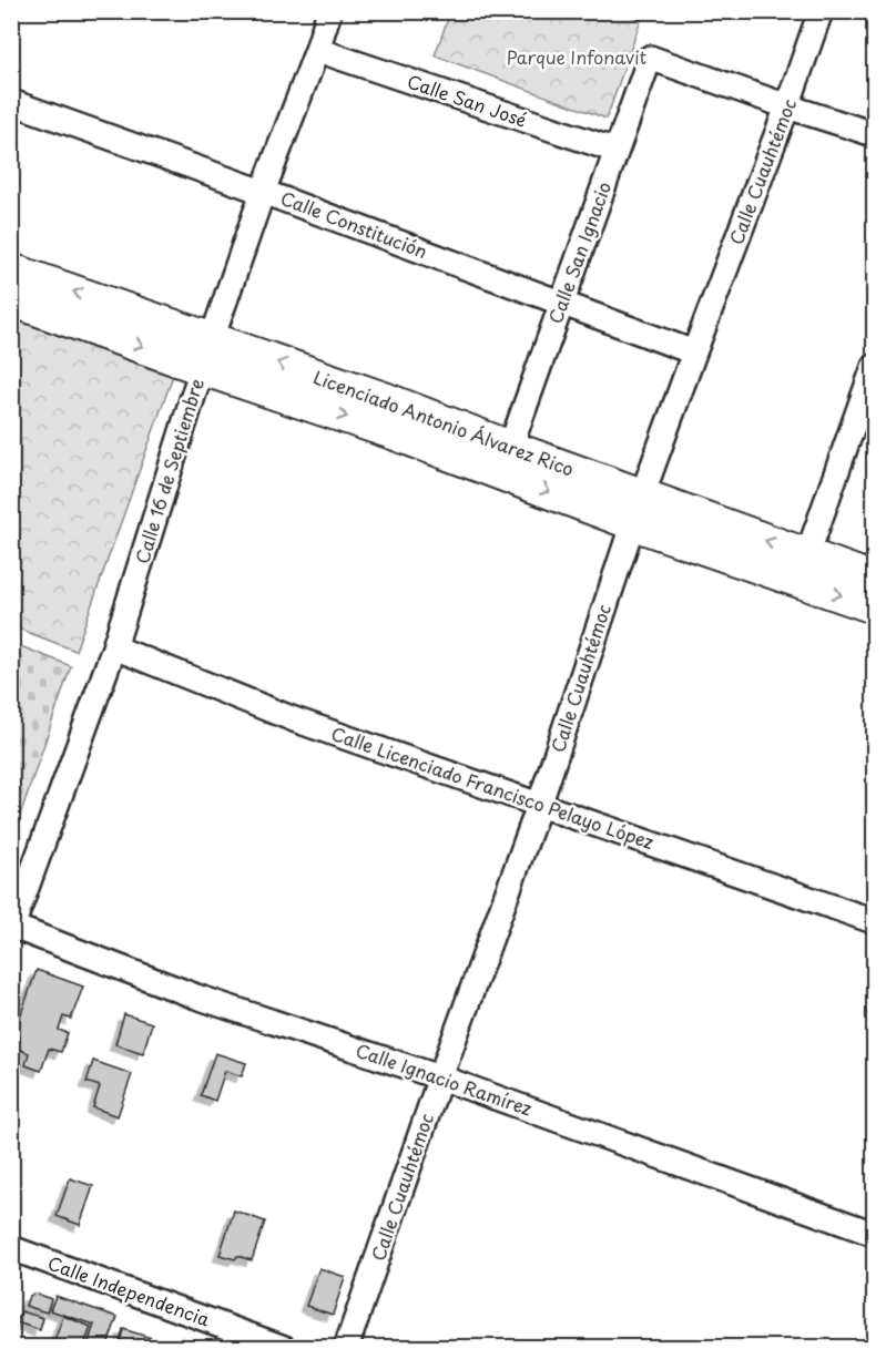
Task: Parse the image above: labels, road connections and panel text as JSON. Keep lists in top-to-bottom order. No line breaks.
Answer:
{"streets":{"main road":["Licenciado Antonio Álvarez Rico"],"street":["Calle San José","Calle Cuauhtémoc","Calle Constitución","Calle San Ignacio","Calle 16 de Septiembre","Calle Licenciado Francisco Pelayo López","Calle Ignacio Ramírez","Calle Independencia"]},"crossings":[["Calle San José","Calle San Ignacio"],["Calle San José","Calle 16 de Septiembre"],["Calle Cuauhtémoc","Calle Constitución"],["Calle Cuauhtémoc","Calle San Ignacio"],["Calle Cuauhtémoc","Licenciado Antonio Álvarez Rico"],["Calle Cuauhtémoc","Calle Licenciado Francisco Pelayo López"],["Calle Cuauhtémoc","Calle Ignacio Ramírez"],["Calle Constitución","Calle San Ignacio"],["Calle Constitución","Calle 16 de Septiembre"],["Calle San Ignacio","Licenciado Antonio Álvarez Rico"],["Licenciado Antonio Álvarez Rico","Calle 16 de Septiembre"],["Calle 16 de Septiembre","Calle Licenciado Francisco Pelayo López"],["Calle 16 de Septiembre","Calle Ignacio Ramírez"]],"parks":["Parque Infonavit"]}
